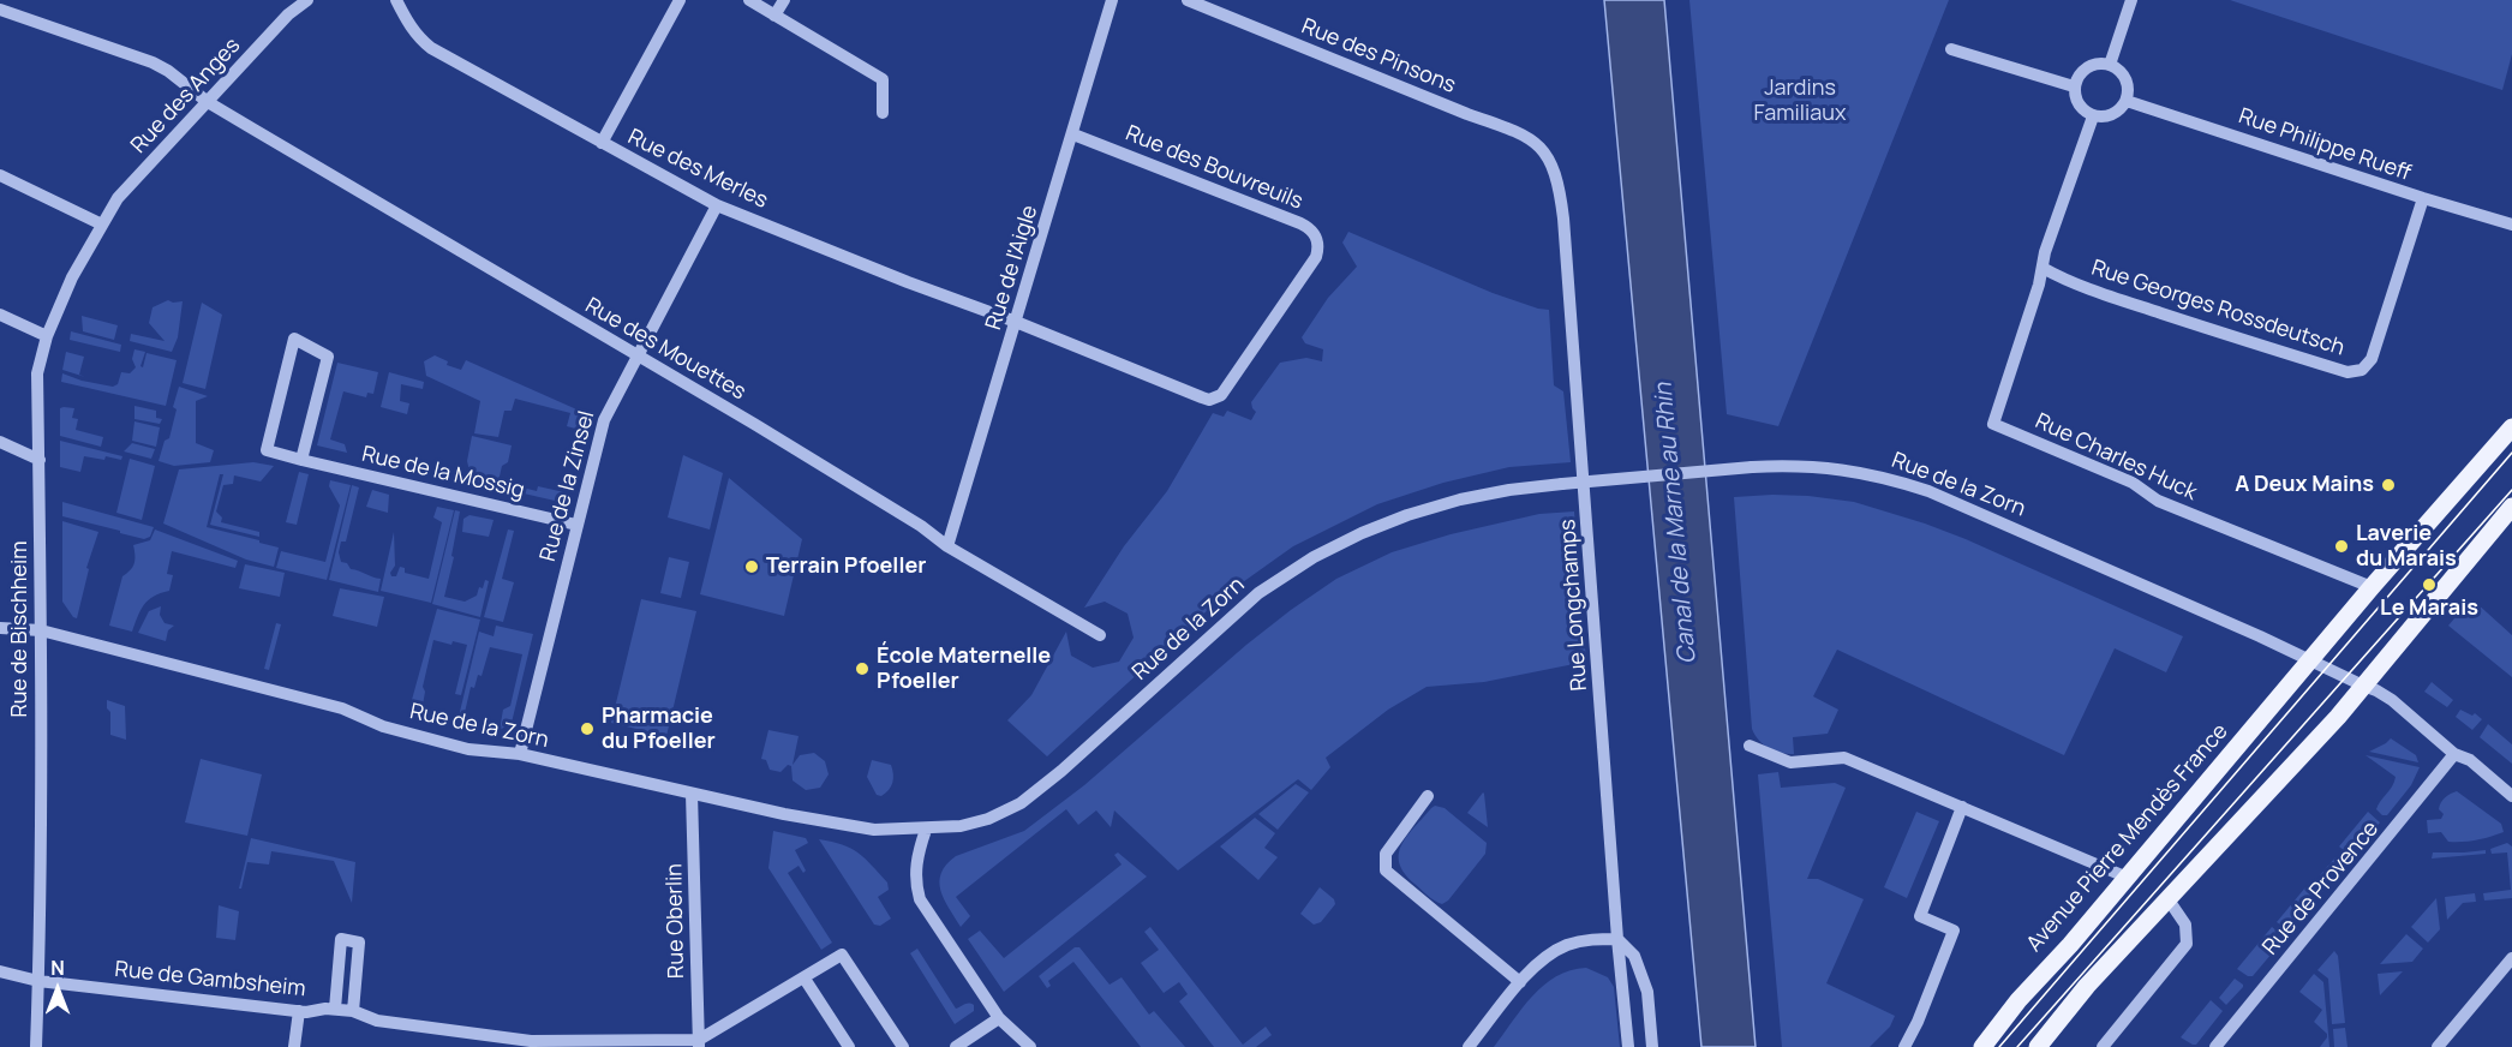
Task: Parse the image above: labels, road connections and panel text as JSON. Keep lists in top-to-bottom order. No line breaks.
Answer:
{"streets":{"main road":["Avenue Pierre Mendès France"],"street":["Rue des Pinsons","Rue des Anges","Rue Philippe Rueff","Rue des Bouvreuils","Rue des Merles","Rue de l'Aigle","Rue Georges Rossdeutsch","Rue des Mouettes","Rue Charles Huck","Rue de la Mossig","Rue de la Zorn","Rue de la Zinsel","Rue Longchamps","Rue de Bischheim","Rue de Provence","Rue Oberlin","Rue de Gambsheim"]},"crossings":[["Rue des Pinsons","Rue Longchamps"],["Rue des Anges","Rue des Mouettes"],["Rue des Anges","Rue de Bischheim"],["Rue Philippe Rueff","Rue Georges Rossdeutsch"],["Rue des Bouvreuils","Rue des Merles"],["Rue des Bouvreuils","Rue de l'Aigle"],["Rue des Merles","Rue de l'Aigle"],["Rue des Merles","Rue de la Zinsel"],["Rue de l'Aigle","Rue des Mouettes"],["Rue Georges Rossdeutsch","Rue Charles Huck"],["Rue des Mouettes","Rue de la Zinsel"],["Rue Charles Huck","Avenue Pierre Mendès France"],["Rue de la Mossig","Rue de la Zinsel"],["Rue de la Zorn","Rue de la Zinsel"],["Rue de la Zorn","Rue de Bischheim"],["Rue de la Zorn","Avenue Pierre Mendès France"],["Rue de la Zorn","Rue de Provence"],["Rue de la Zorn","Rue Oberlin"],["Rue de Bischheim","Rue de Gambsheim"],["Rue Oberlin","Rue de Gambsheim"]],"water":["Canal de la Marne au Rhin"],"parks":["Jardins Familiaux"],"places":["A Deux Mains","Laverie du Marais","Terrain Pfoeller","Le Marais","École Maternelle Pfoeller","Pharmacie du Pfoeller"],"north":"top"}
